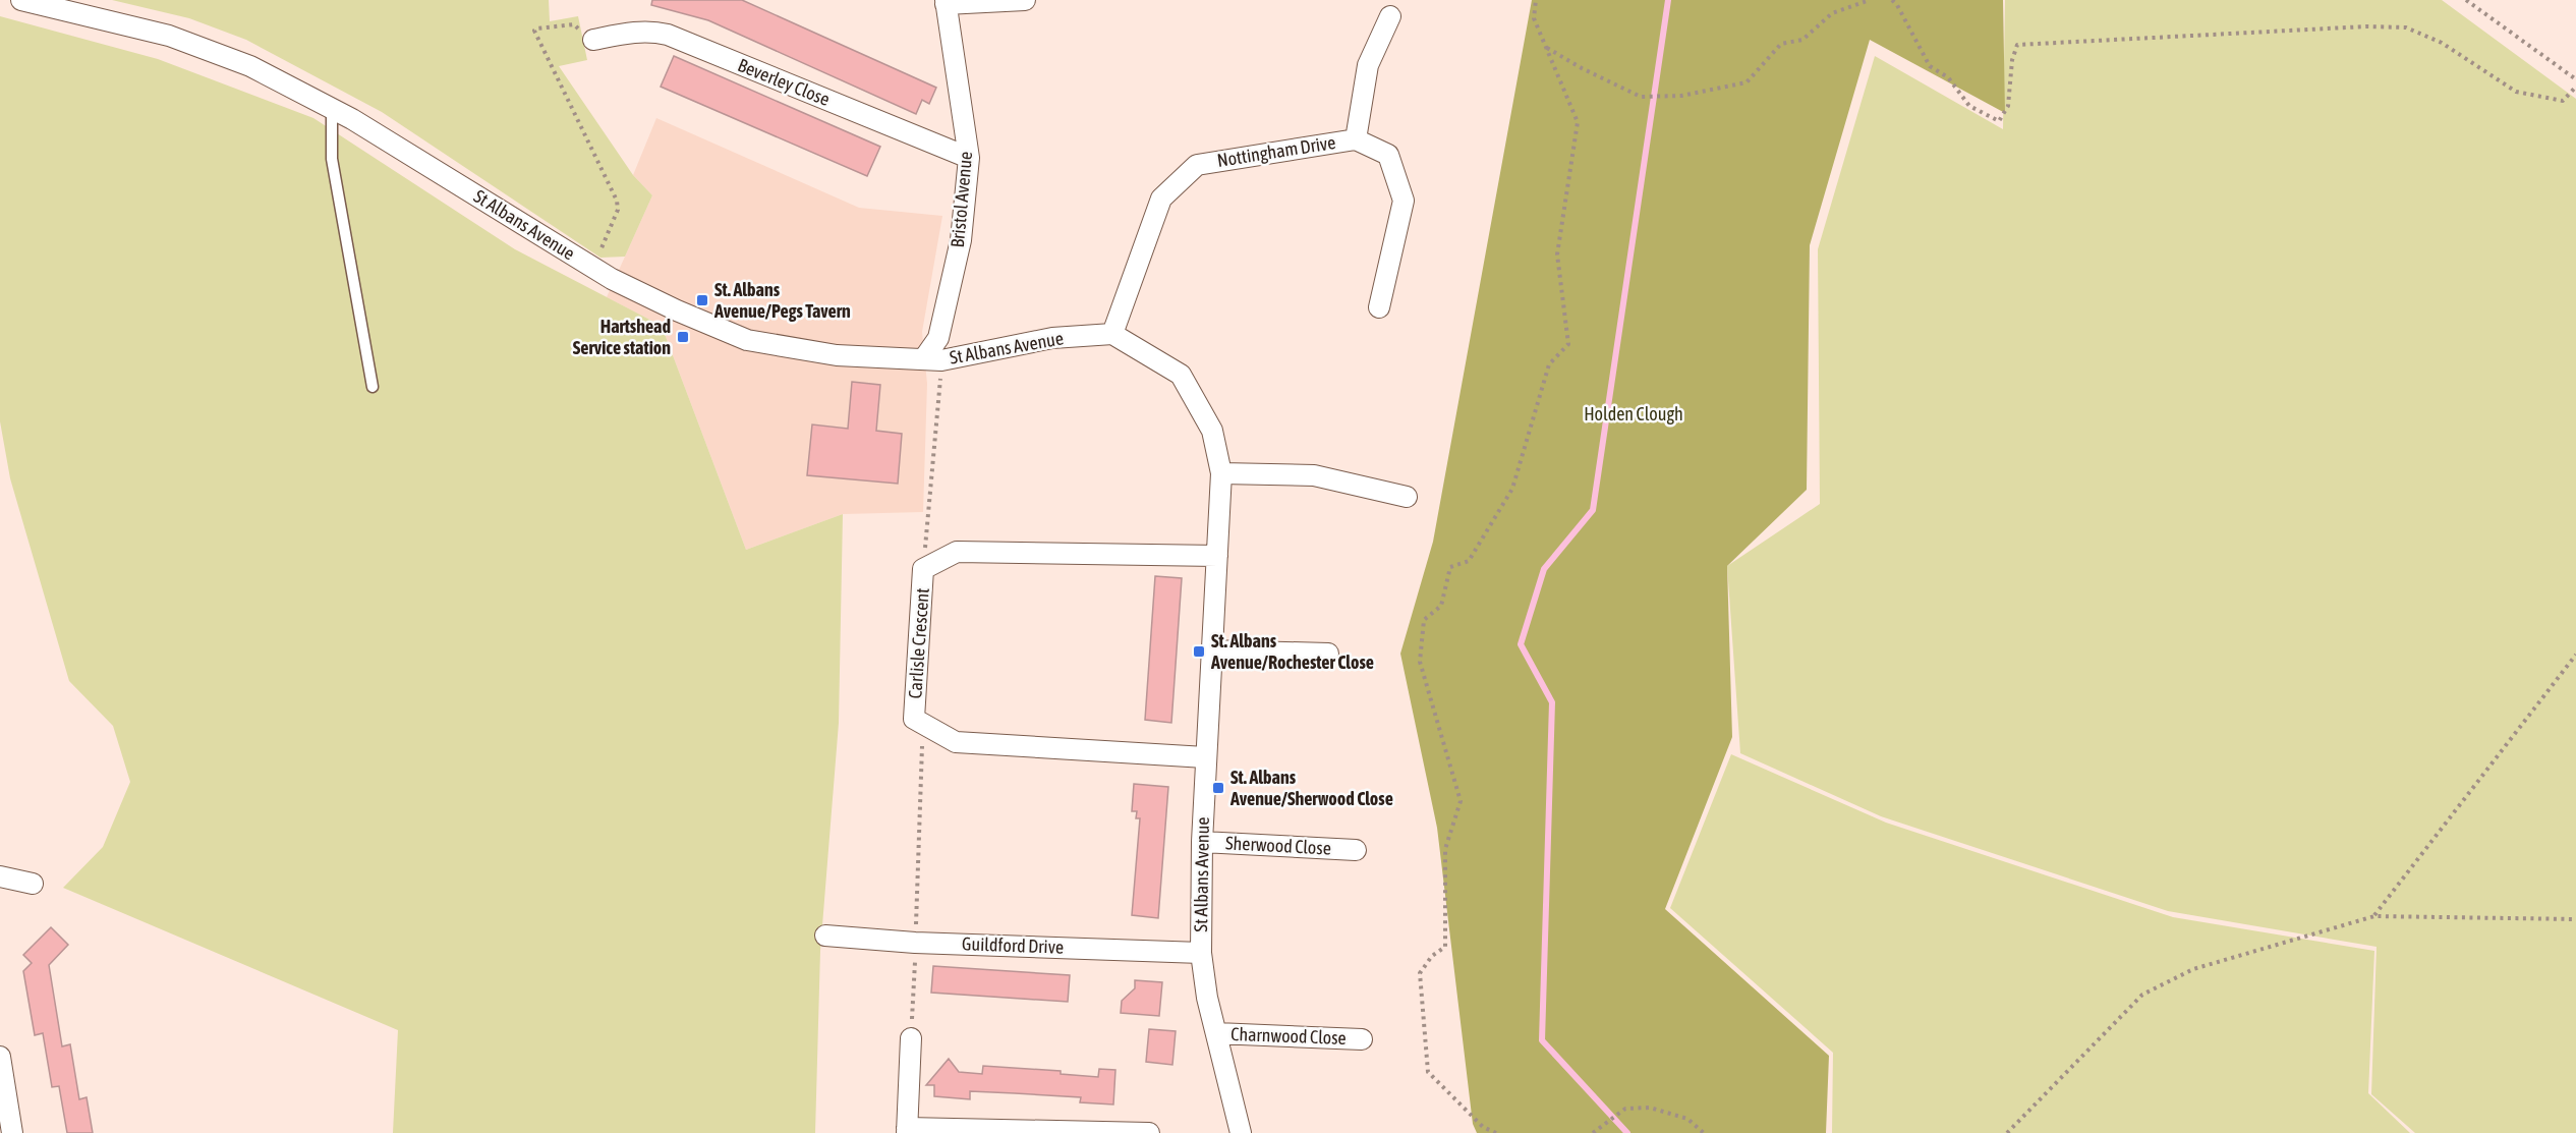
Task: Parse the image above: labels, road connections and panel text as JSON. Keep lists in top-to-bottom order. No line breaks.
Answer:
{"streets":{"street":["Beverley Close","Nottingham Drive","Bristol Avenue","St Albans Avenue","Carlisle Crescent","Sherwood Close","Guildford Drive","Charnwood Close"]},"crossings":[["Beverley Close","Bristol Avenue"],["Nottingham Drive","St Albans Avenue"],["Bristol Avenue","St Albans Avenue"],["St Albans Avenue","Carlisle Crescent"],["St Albans Avenue","Sherwood Close"],["St Albans Avenue","Guildford Drive"],["St Albans Avenue","Charnwood Close"]],"parks":["Holden Clough"],"places":{"transit":["St. Albans Avenue/Pegs Tavern","Hartshead Service station","St. Albans Avenue/Rochester Close","St. Albans Avenue/Sherwood Close"]}}
